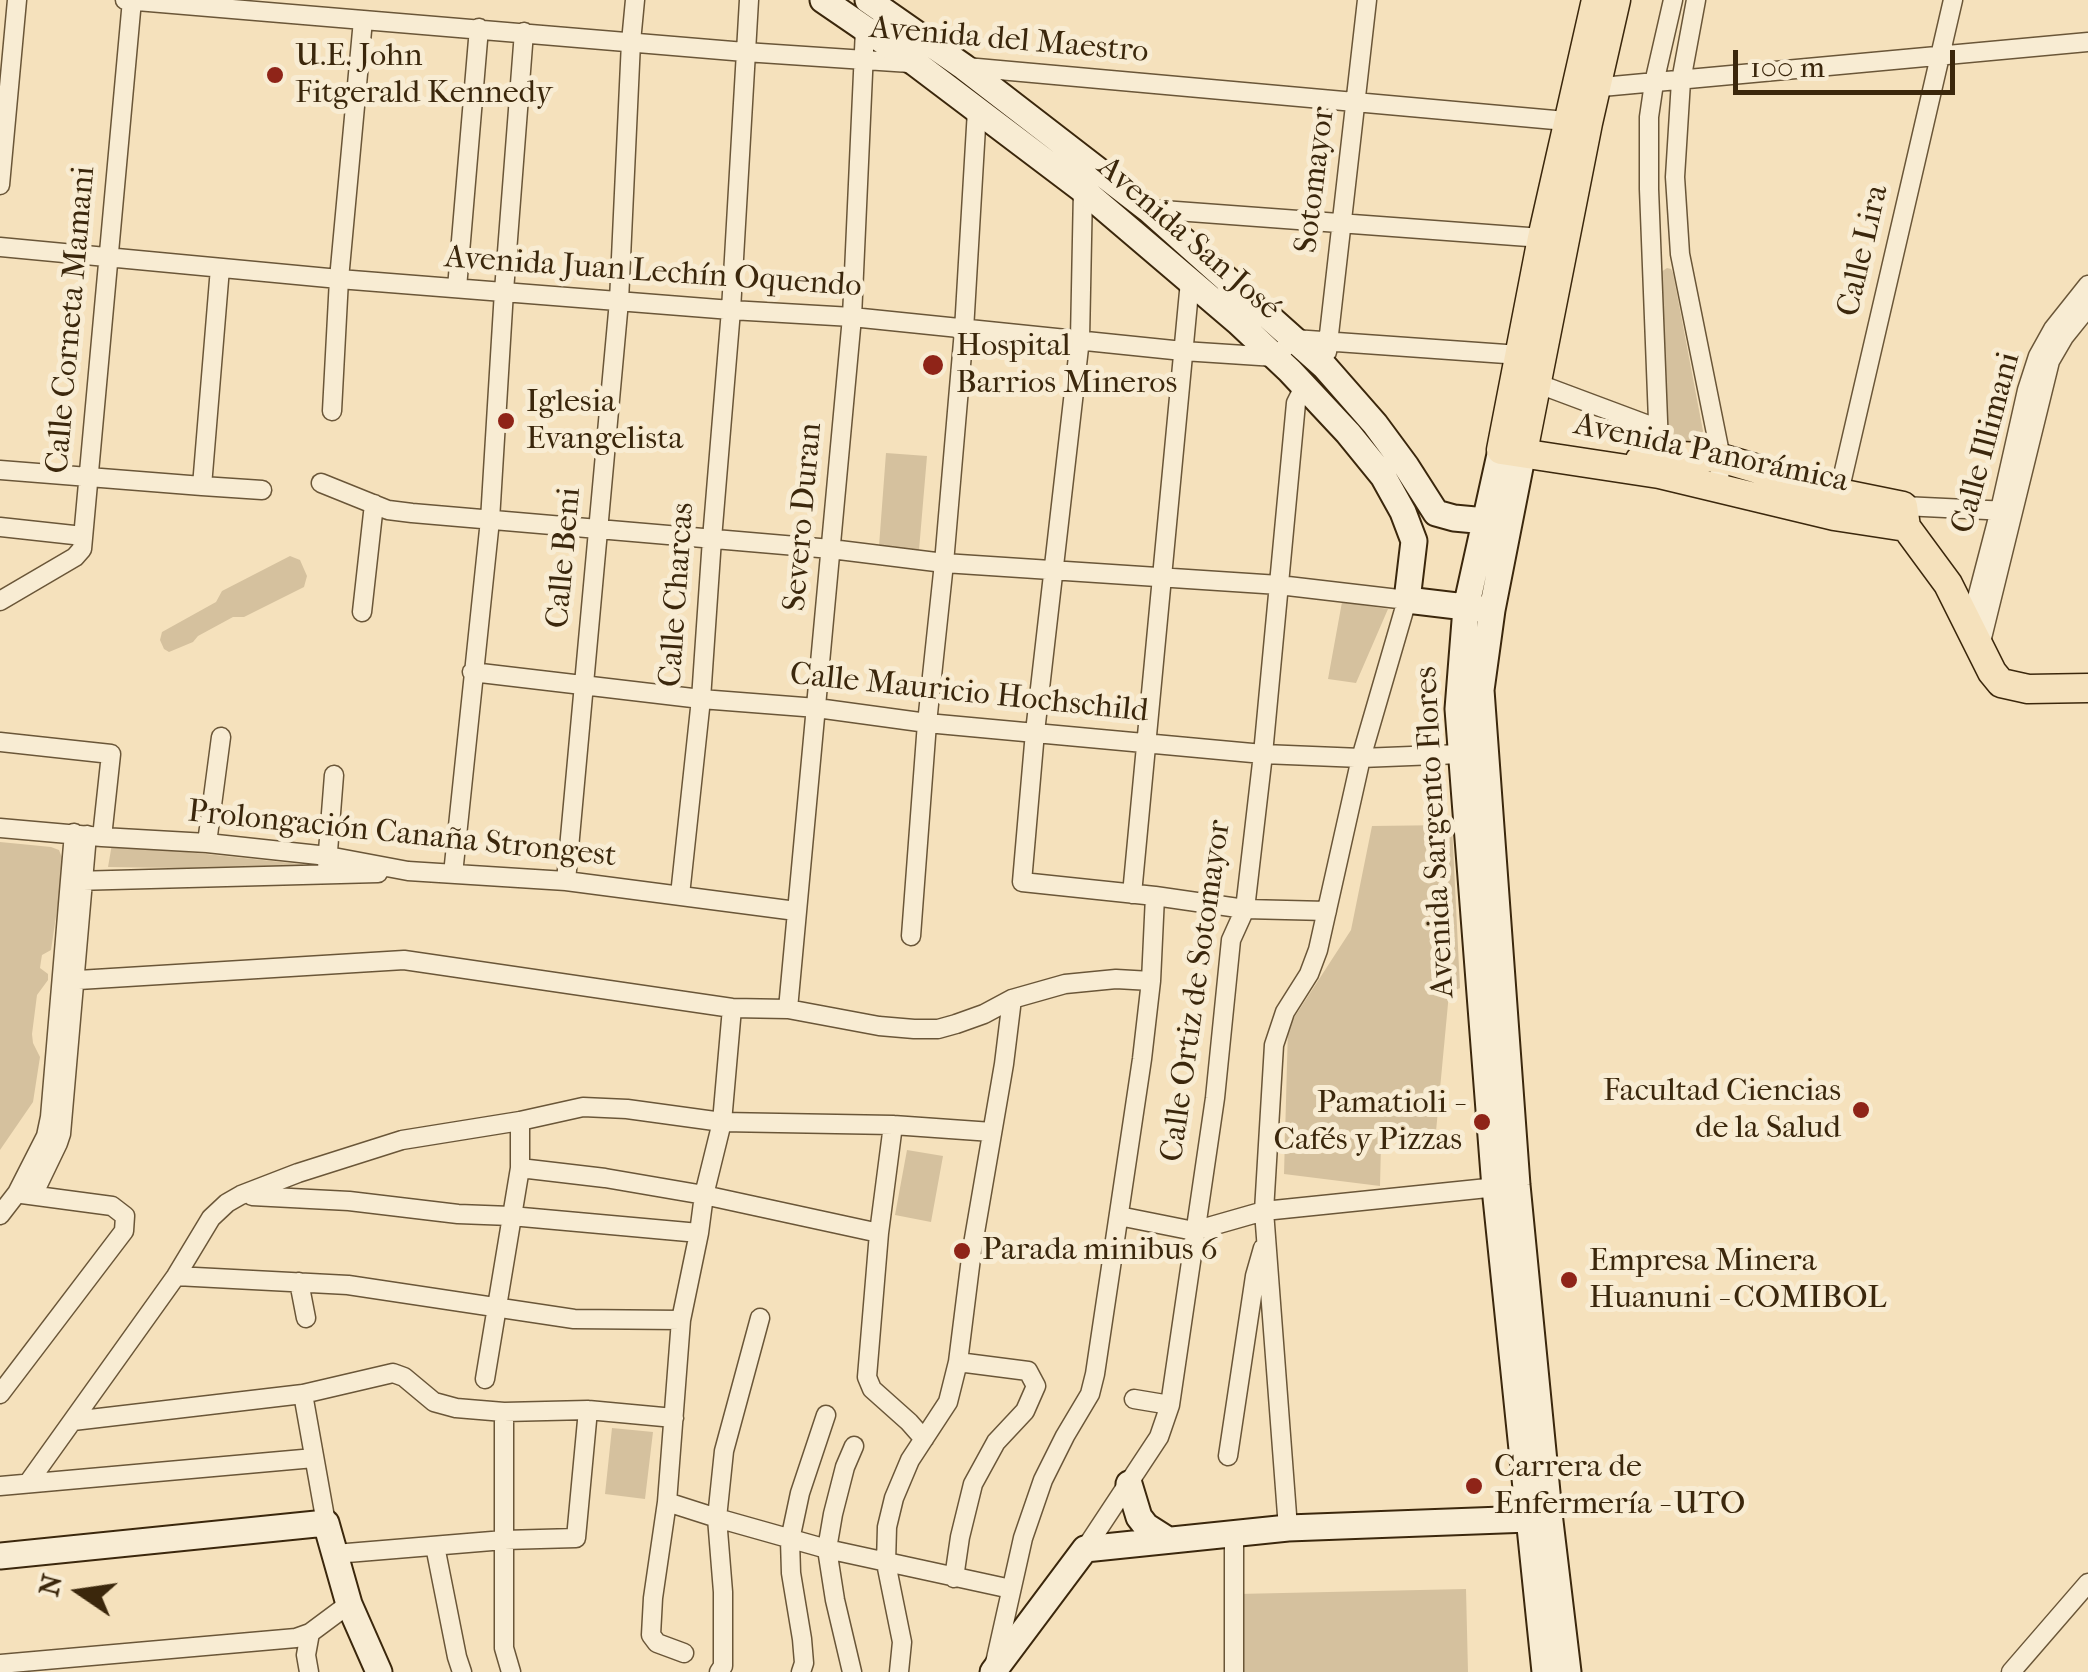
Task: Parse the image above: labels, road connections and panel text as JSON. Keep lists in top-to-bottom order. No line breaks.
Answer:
{"streets":{"main road":["Avenida Panorámica","Avenida Sargento Flores"],"street":["Avenida del Maestro","Sotomayor","Avenida San José","Calle Lira","Avenida Juan Lechín Oquendo","Calle Corneta Mamani","Calle Illimani","Severo Duran","Calle Beni","Calle Charcas","Calle Mauricio Hochschild","Prolongación Canaña Strongest","Calle Ortiz de Sotomayor"]},"crossings":[["Avenida del Maestro","Sotomayor"],["Avenida del Maestro","Avenida San José"],["Avenida del Maestro","Calle Corneta Mamani"],["Avenida del Maestro","Severo Duran"],["Avenida del Maestro","Calle Beni"],["Avenida del Maestro","Calle Charcas"],["Avenida del Maestro","Avenida Sargento Flores"],["Sotomayor","Avenida San José"],["Avenida San José","Avenida Juan Lechín Oquendo"],["Avenida San José","Severo Duran"],["Avenida San José","Avenida Sargento Flores"],["Avenida San José","Calle Ortiz de Sotomayor"],["Calle Lira","Avenida Panorámica"],["Avenida Juan Lechín Oquendo","Calle Corneta Mamani"],["Avenida Juan Lechín Oquendo","Severo Duran"],["Avenida Juan Lechín Oquendo","Calle Beni"],["Avenida Juan Lechín Oquendo","Calle Charcas"],["Avenida Panorámica","Avenida Sargento Flores"],["Severo Duran","Calle Mauricio Hochschild"],["Severo Duran","Prolongación Canaña Strongest"],["Calle Beni","Calle Mauricio Hochschild"],["Calle Beni","Prolongación Canaña Strongest"],["Calle Charcas","Calle Mauricio Hochschild"],["Calle Charcas","Prolongación Canaña Strongest"],["Calle Mauricio Hochschild","Avenida Sargento Flores"],["Calle Mauricio Hochschild","Calle Ortiz de Sotomayor"]],"places":["U.E. John Fitgerald Kennedy","Hospital Barrios Mineros","Iglesia Evangelista","Facultad Ciencias de la Salud","Pamatioli - Cafés y Pizzas","Parada minibus 6","Empresa Minera Huanuni - COMIBOL","Carrera de Enfermería - UTO"],"scale_bar":"100 m","north":"left"}
